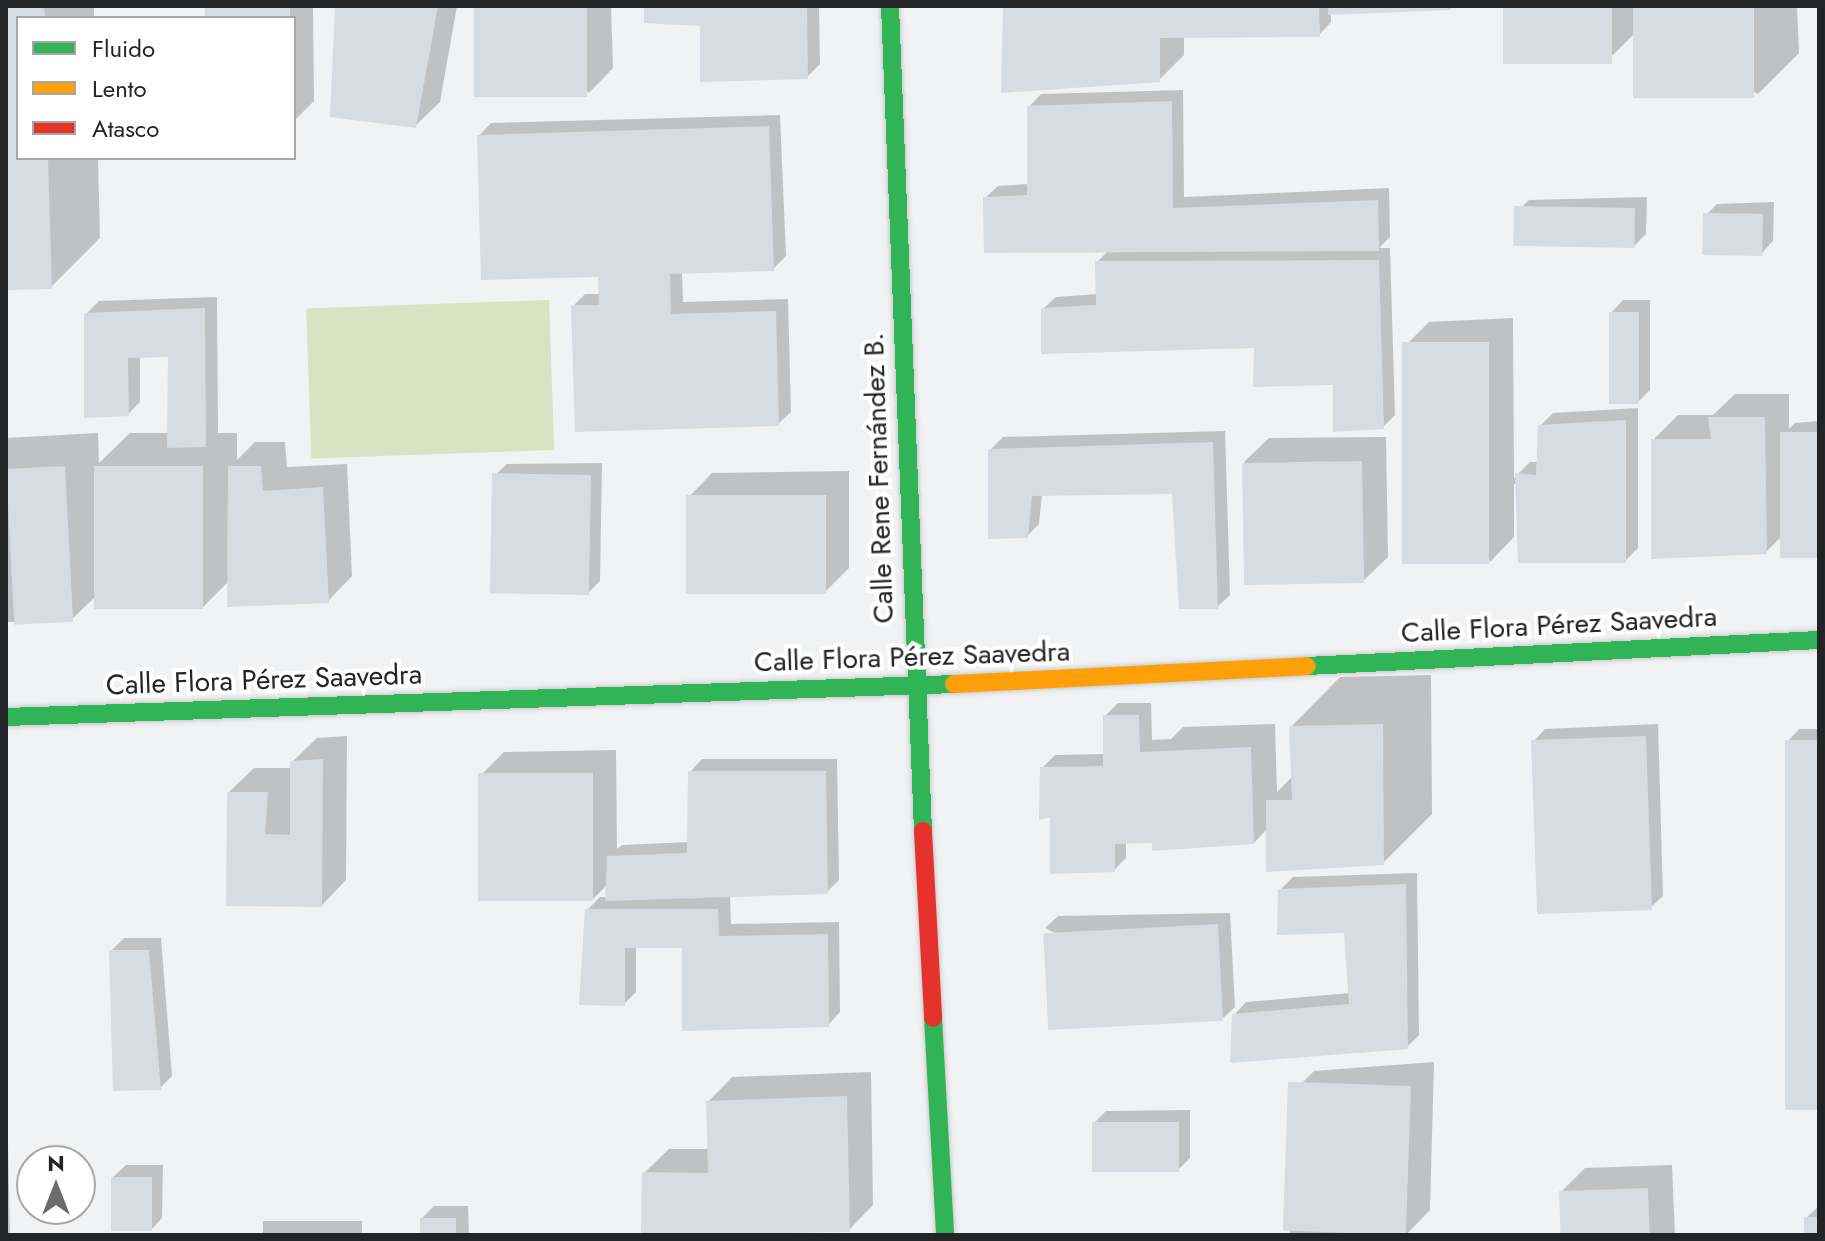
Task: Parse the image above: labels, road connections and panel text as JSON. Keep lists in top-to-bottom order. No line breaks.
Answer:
{"streets":{"street":["Calle Rene Fernández B.","Calle Flora Pérez Saavedra"]},"crossings":[["Calle Rene Fernández B.","Calle Flora Pérez Saavedra"]],"legend":["Fluido","Lento","Atasco"],"north":"top"}
